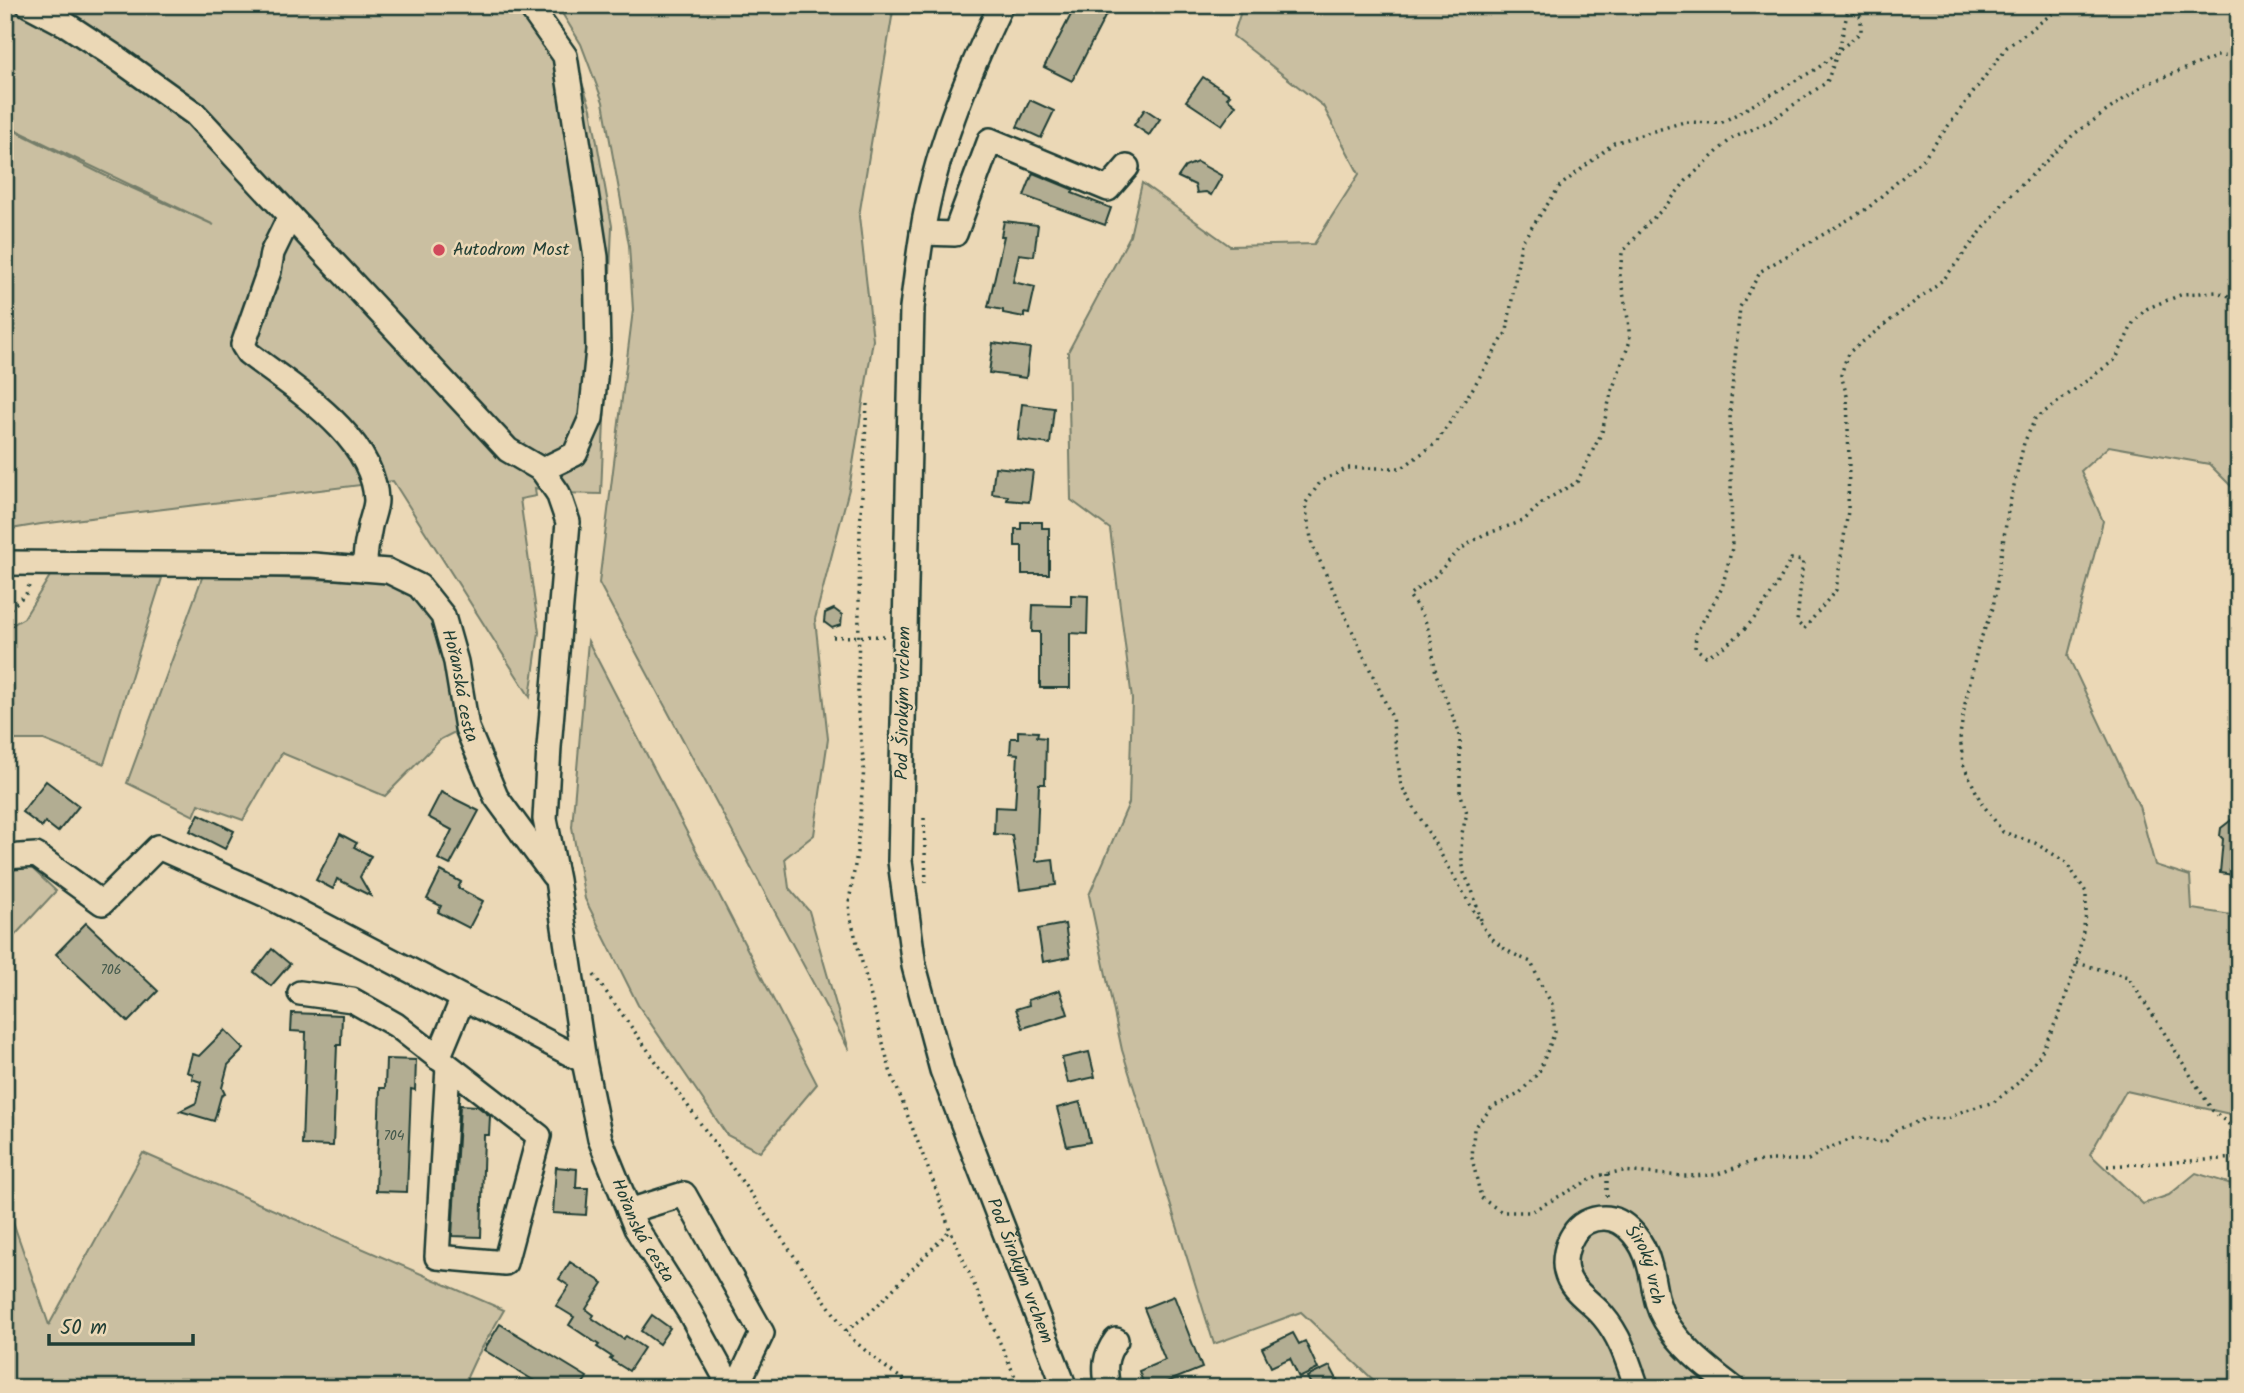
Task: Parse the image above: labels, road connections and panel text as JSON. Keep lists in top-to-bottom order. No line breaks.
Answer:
{"streets":{"street":["Hořanská cesta","Pod Širokým vrchem","Široký vrch"]},"places":["Autodrom Most"],"house_numbers":["706","704"],"scale_bar":"50 m"}
